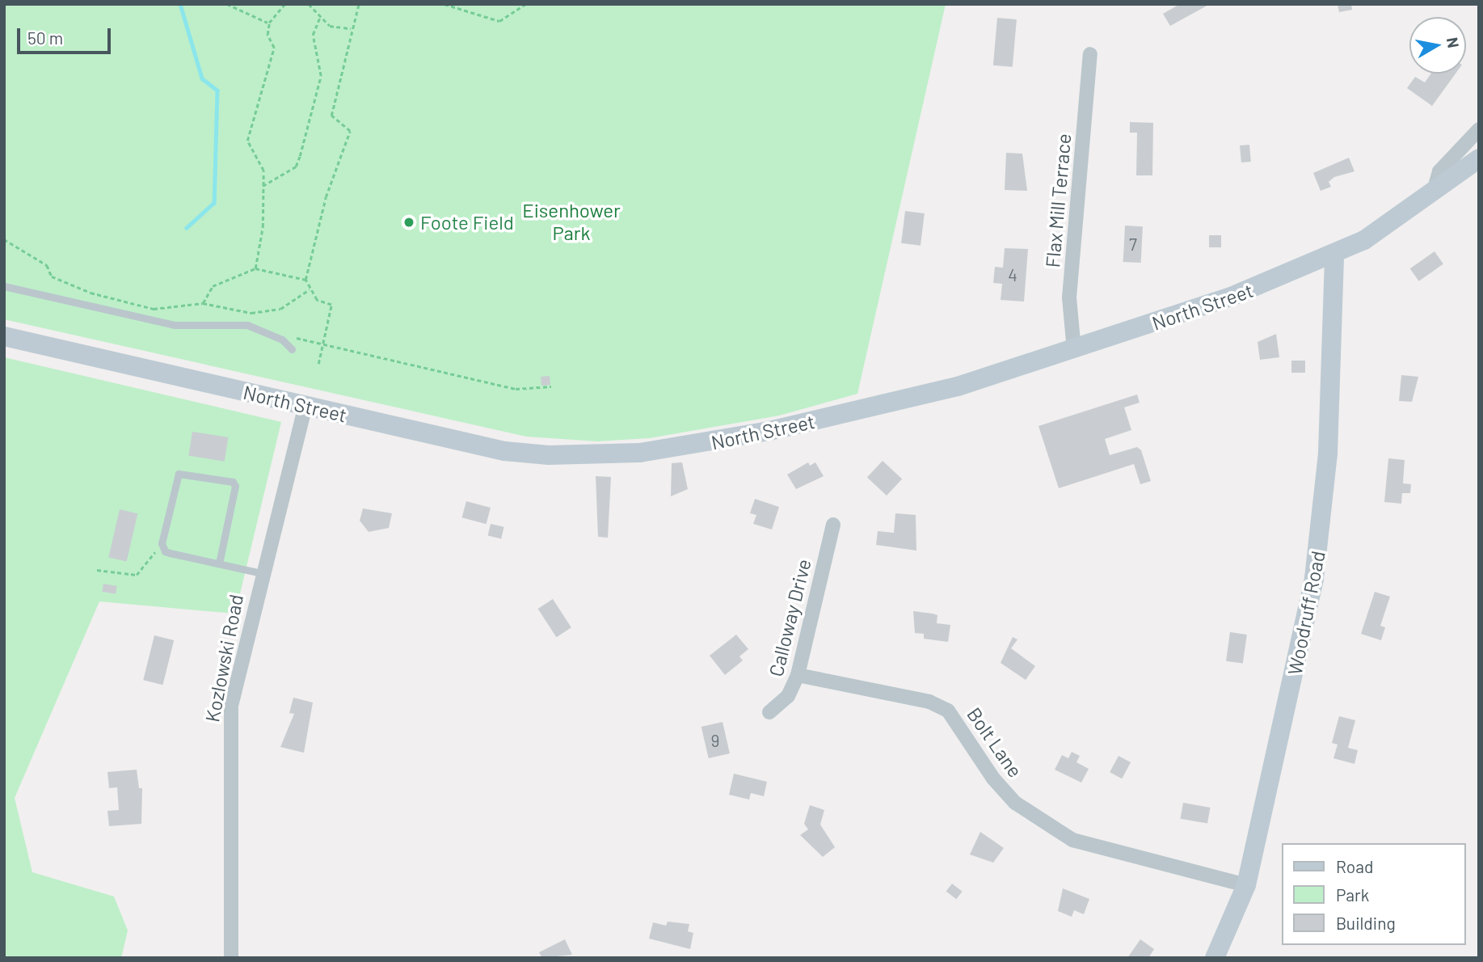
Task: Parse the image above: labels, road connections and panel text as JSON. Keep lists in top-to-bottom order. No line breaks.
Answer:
{"streets":{"main road":["North Street","Woodruff Road"],"street":["Flax Mill Terrace","Calloway Drive","Kozlowski Road","Bolt Lane"]},"crossings":[["Flax Mill Terrace","North Street"],["North Street","Woodruff Road"],["North Street","Kozlowski Road"],["Woodruff Road","Bolt Lane"],["Calloway Drive","Bolt Lane"]],"parks":["Eisenhower Park"],"places":["Foote Field"],"house_numbers":["7","4","9"],"legend":["Road","Park","Building"],"scale_bar":"50 m","north":"right"}
